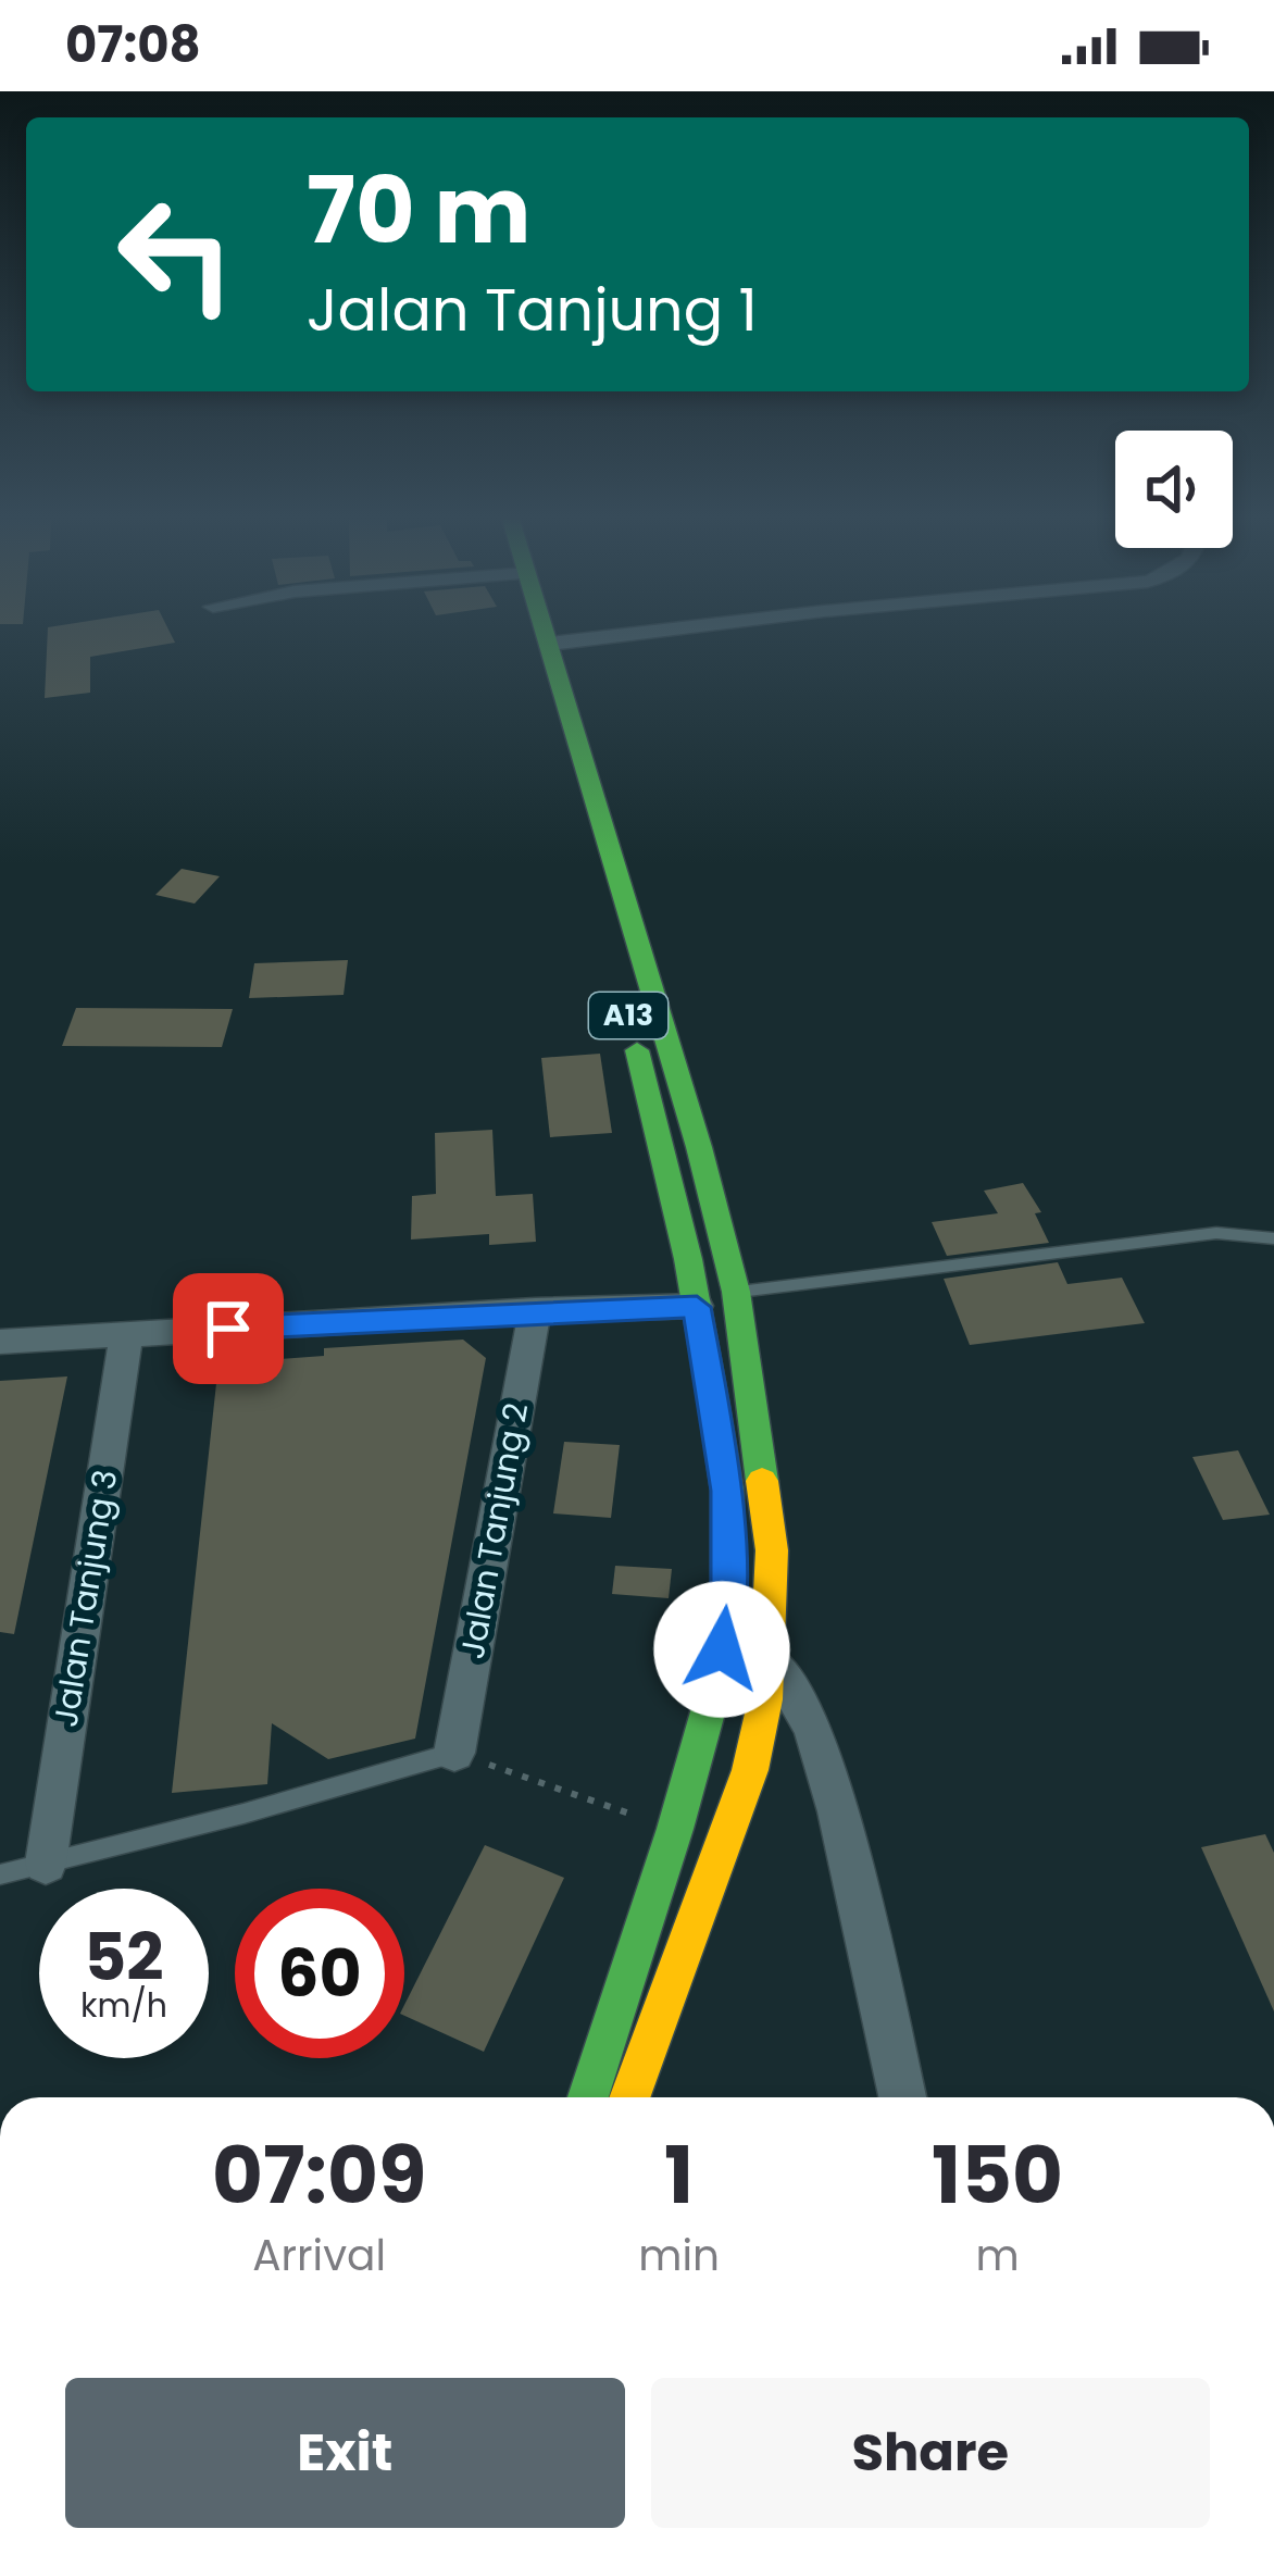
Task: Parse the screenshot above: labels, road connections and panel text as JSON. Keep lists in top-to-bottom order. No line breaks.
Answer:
{"streets":{"main road":["A13"],"street":["Jalan Tanjung 2","Jalan Tanjung 3"]},"page":{"status":"07:08","turn":["70 m","Jalan Tanjung 1"],"speed":"52 km/h","limit":"60","eta":["07:09","Arrival","1","min","150","m"],"buttons":["Exit","Share"]}}
